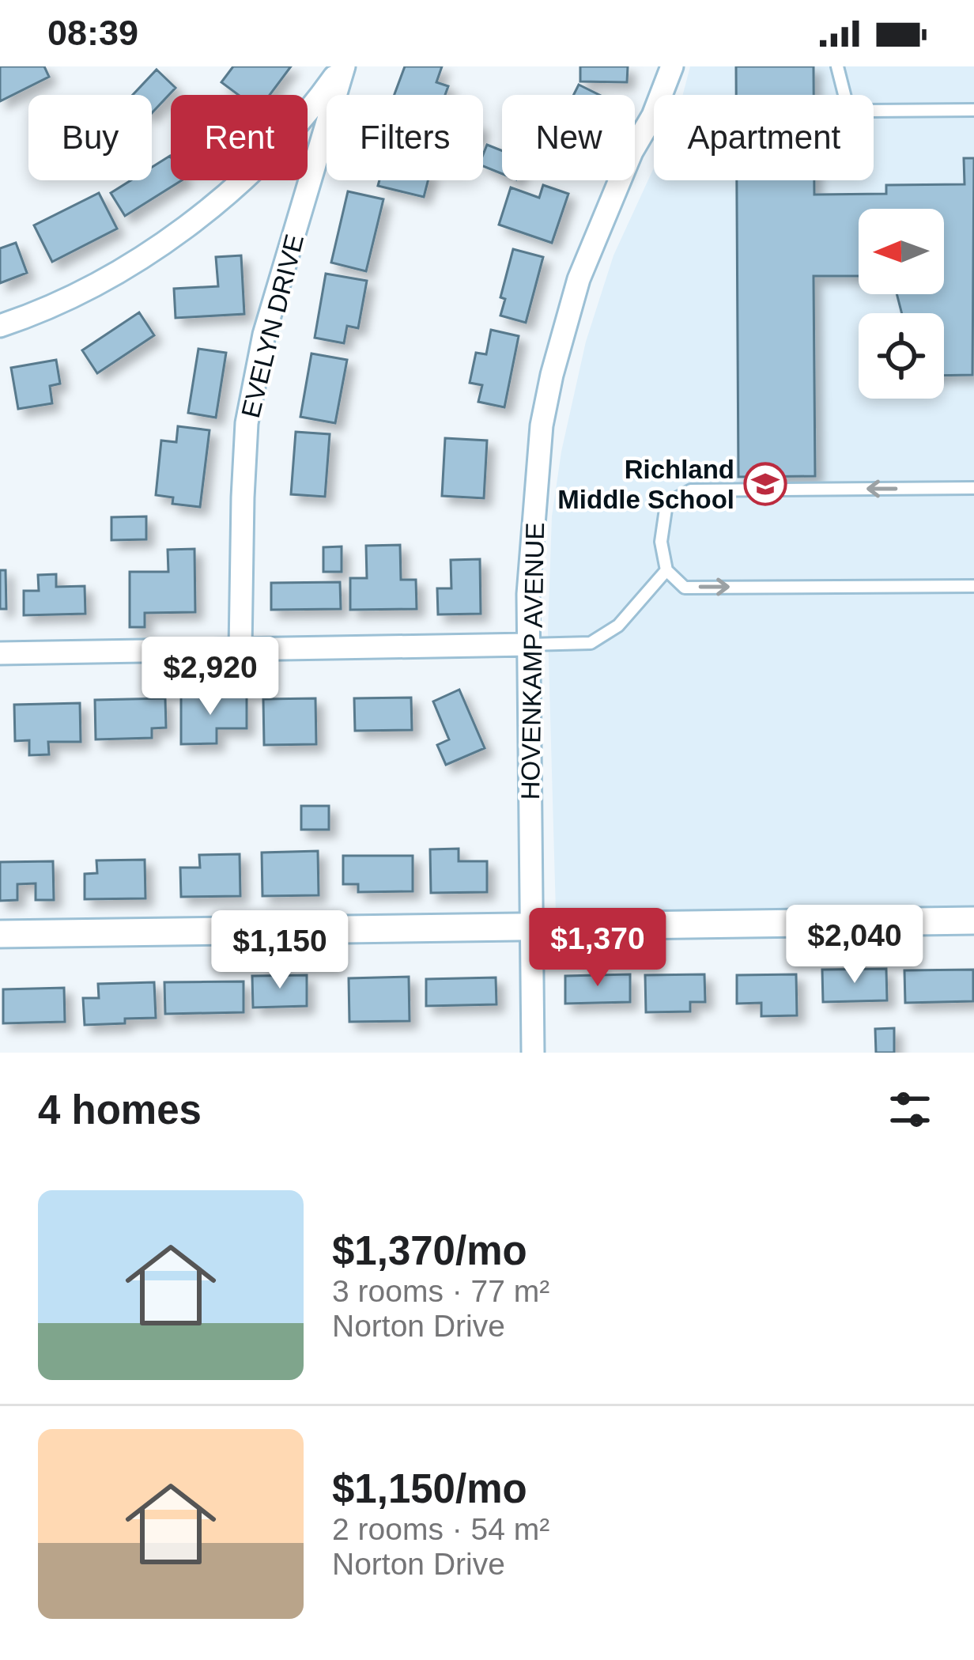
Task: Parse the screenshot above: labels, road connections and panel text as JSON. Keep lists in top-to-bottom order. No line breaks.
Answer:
{"streets":{"street":["EVELYN DRIVE","HOVENKAMP AVENUE"]},"places":{"school or university":["Richland Middle School"]},"north":"left","page":{"status":"08:39","chip":["Buy","Rent","Filters","New","Apartment"],"price":["$2,920","$2,040","$1,370","$1,150"],"heading":"4 homes","list":[{"name":"$1,370/mo","note":"3 rooms · 77 m² · Norton Drive"},{"name":"$1,150/mo","note":"2 rooms · 54 m² · Norton Drive"}]}}
